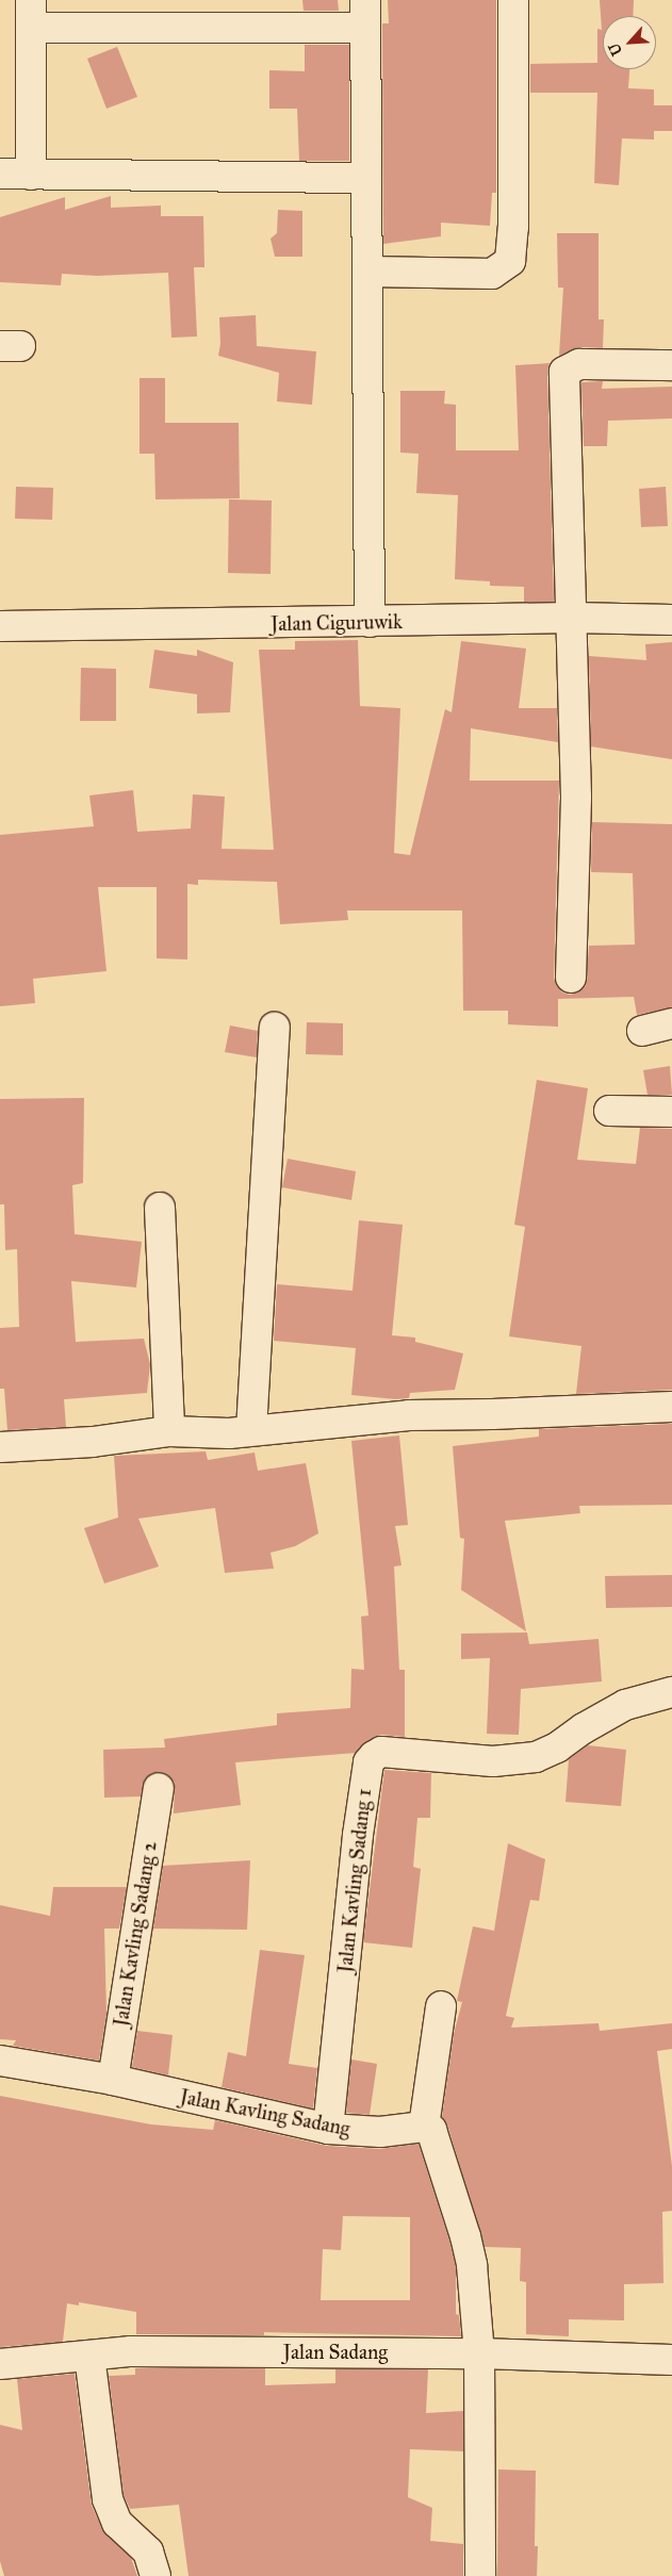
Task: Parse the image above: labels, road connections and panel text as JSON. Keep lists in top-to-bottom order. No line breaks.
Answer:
{"streets":{"street":["Jalan Ciguruwik","Jalan Kavling Sadang 1","Jalan Kavling Sadang 2","Jalan Kavling Sadang","Jalan Sadang"]},"crossings":[["Jalan Kavling Sadang 1","Jalan Kavling Sadang"],["Jalan Kavling Sadang 2","Jalan Kavling Sadang"]],"north":"bottom left"}
